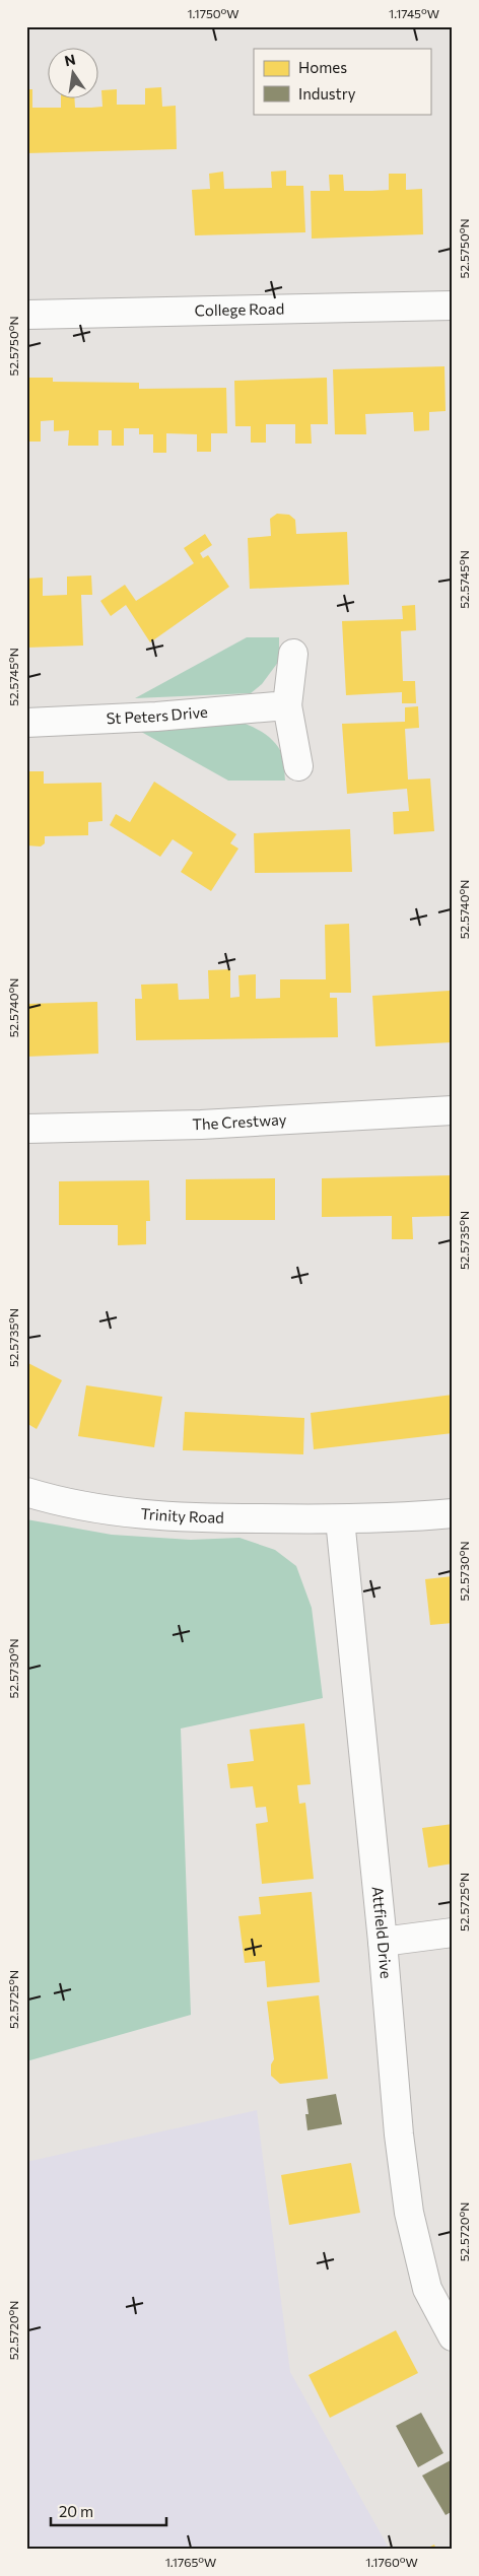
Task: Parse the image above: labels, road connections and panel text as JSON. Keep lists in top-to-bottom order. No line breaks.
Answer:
{"streets":{"street":["College Road","St Peters Drive","The Crestway","Trinity Road","Attfield Drive"]},"crossings":[["Trinity Road","Attfield Drive"]],"legend":["Homes","Industry"],"scale_bar":"20 m","north":"top","coordinates":["1.1750°W","1.1745°W","52.5750°N","52.5745°N","52.5740°N","52.5735°N","52.5730°N","52.5725°N","52.5720°N","1.1765°W","1.1760°W"]}
